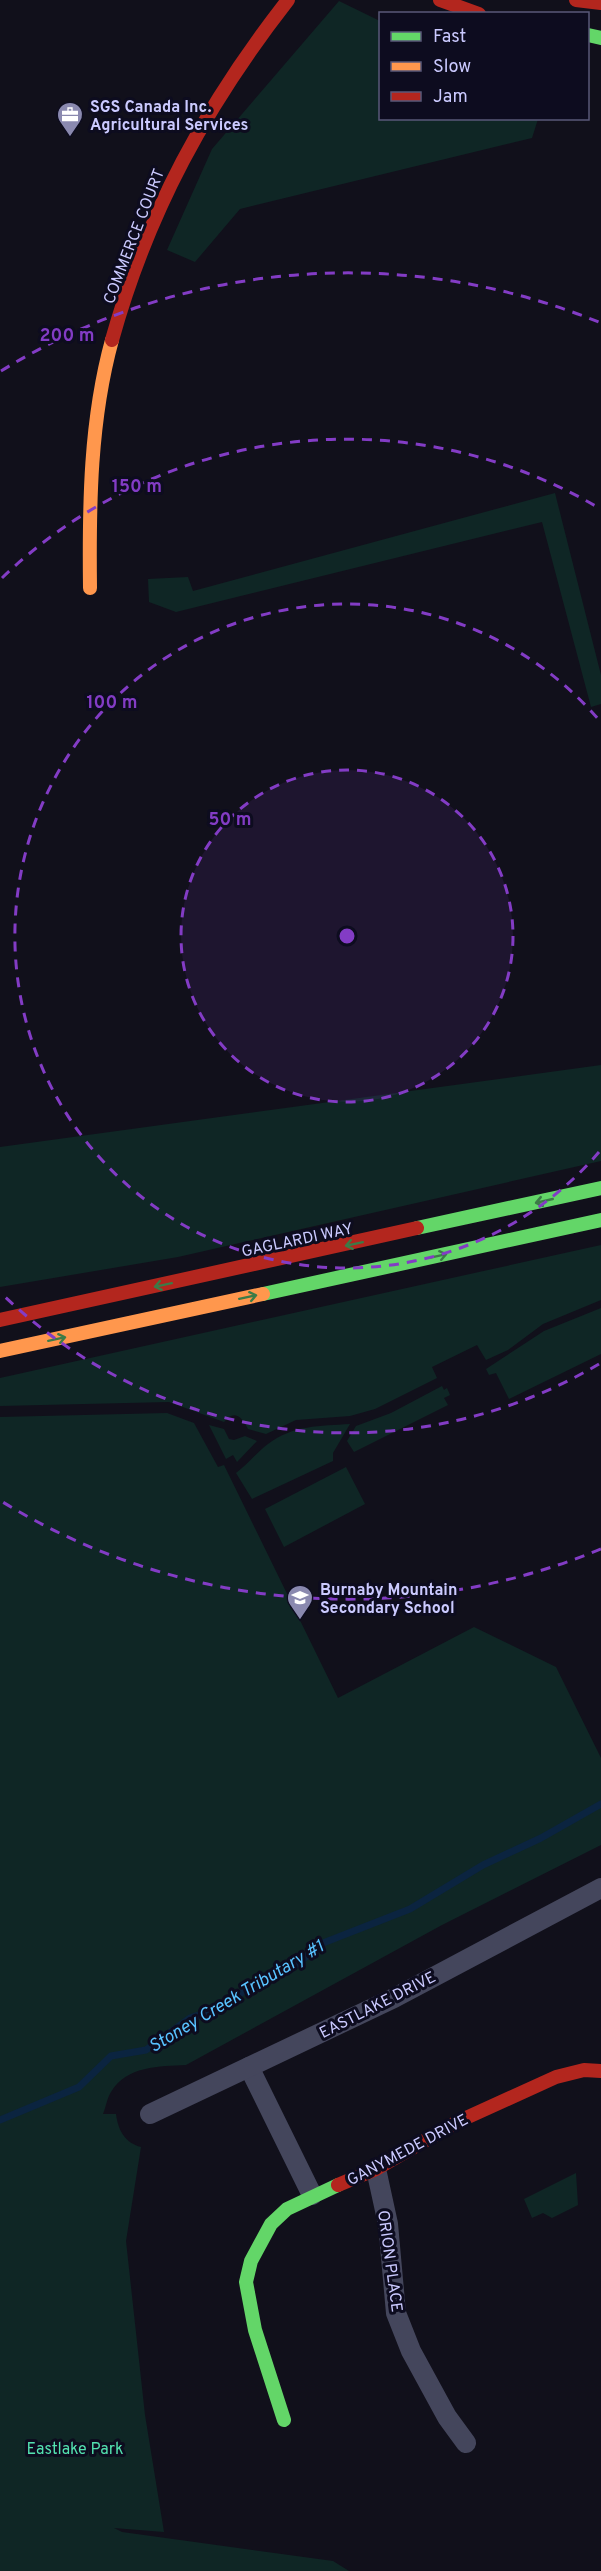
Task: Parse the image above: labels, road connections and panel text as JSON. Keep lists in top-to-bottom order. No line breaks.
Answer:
{"streets":{"street":["COMMERCE COURT","GAGLARDI WAY","EASTLAKE DRIVE","GANYMEDE DRIVE","ORION PLACE"]},"crossings":[["GANYMEDE DRIVE","ORION PLACE"]],"water":["Stoney Creek Tributary #1"],"parks":["Eastlake Park"],"places":{"office":["SGS Canada Inc. Agricultural Services"],"school or university":["Burnaby Mountain Secondary School"]},"legend":["Fast","Slow","Jam"],"rings":["200 m","150 m","100 m","50 m"]}
